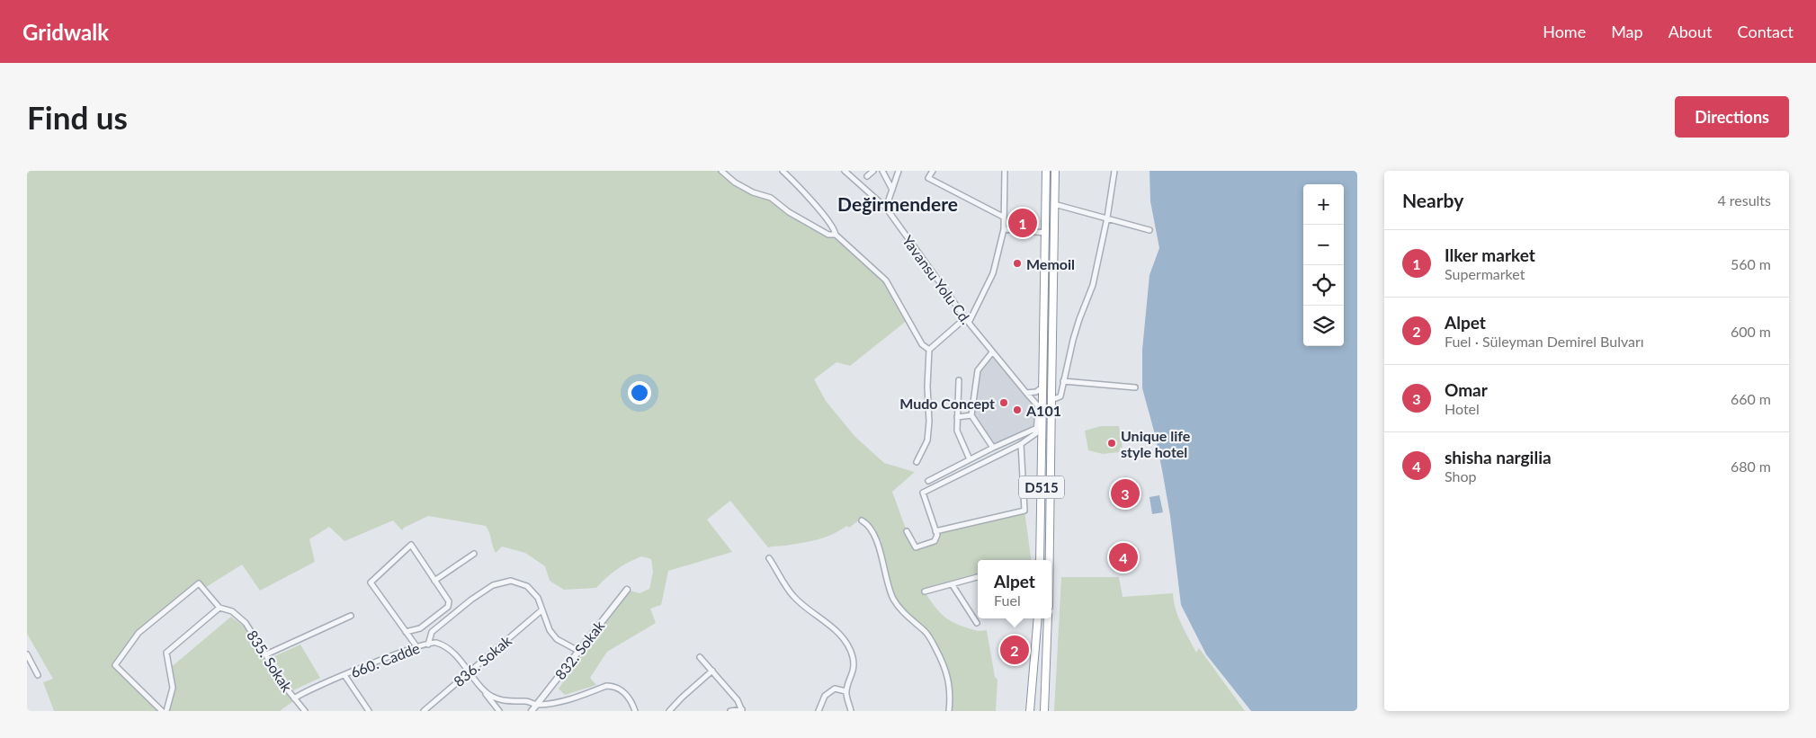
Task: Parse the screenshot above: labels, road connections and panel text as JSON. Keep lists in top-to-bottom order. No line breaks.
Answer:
{"streets":{"highway":["D515"],"street":["Yavansu Yolu Cd.","832. Sokak","660. Cadde","835. Sokak","836. Sokak"]},"crossings":[["Yavansu Yolu Cd.","D515"],["832. Sokak","660. Cadde"],["660. Cadde","835. Sokak"],["660. Cadde","836. Sokak"]],"districts":["Değirmendere"],"places":["Memoil","Mudo Concept","A101","Unique life style hotel"],"page":{"header":"Gridwalk","nav":["Home","Map","About","Contact"],"buttons":"Directions","title":"Find us","heading":["Nearby","4 results"],"map_buttons":["+","−"],"pins":["1","3","4","2"],"list":[{"mark":"1","name":"Ilker market","note":"Supermarket","value":"560 m"},{"mark":"2","name":"Alpet","note":"Fuel · Süleyman Demirel Bulvarı","value":"600 m"},{"mark":"3","name":"Omar","note":"Hotel","value":"660 m"},{"mark":"4","name":"shisha nargilia","note":"Shop","value":"680 m"}],"popup":["Alpet","Fuel"]}}
